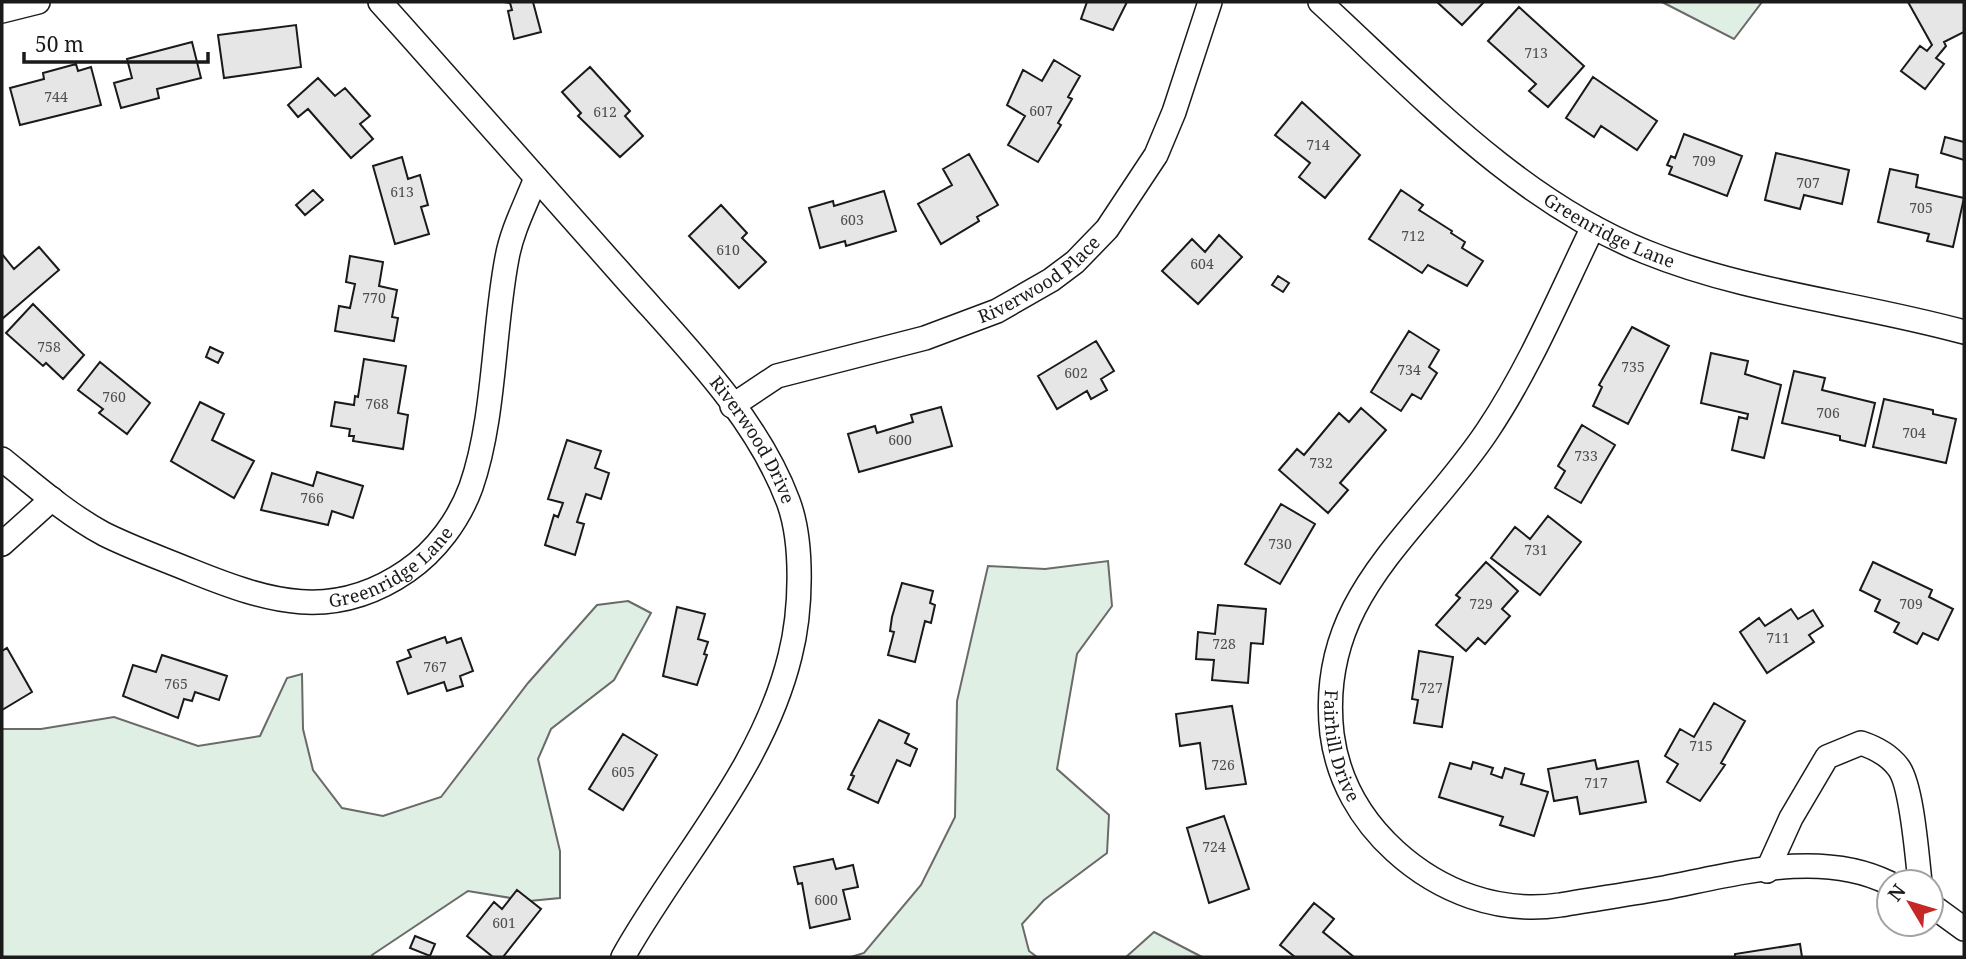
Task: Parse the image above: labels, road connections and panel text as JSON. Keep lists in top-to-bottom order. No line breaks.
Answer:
{"streets":{"street":["Greenridge Lane","Riverwood Place","Riverwood Drive","Fairhill Drive"]},"crossings":[["Greenridge Lane","Riverwood Drive"],["Greenridge Lane","Fairhill Drive"],["Riverwood Place","Riverwood Drive"]],"house_numbers":["713","744","607","612","714","709","707","613","705","603","712","610","604","770","758","735","734","602","760","768","706","704","600","733","732","766","730","731","729","709","711","728","767","765","727","715","726","605","717","724","600","601"],"scale_bar":"50 m","north":"top left"}
